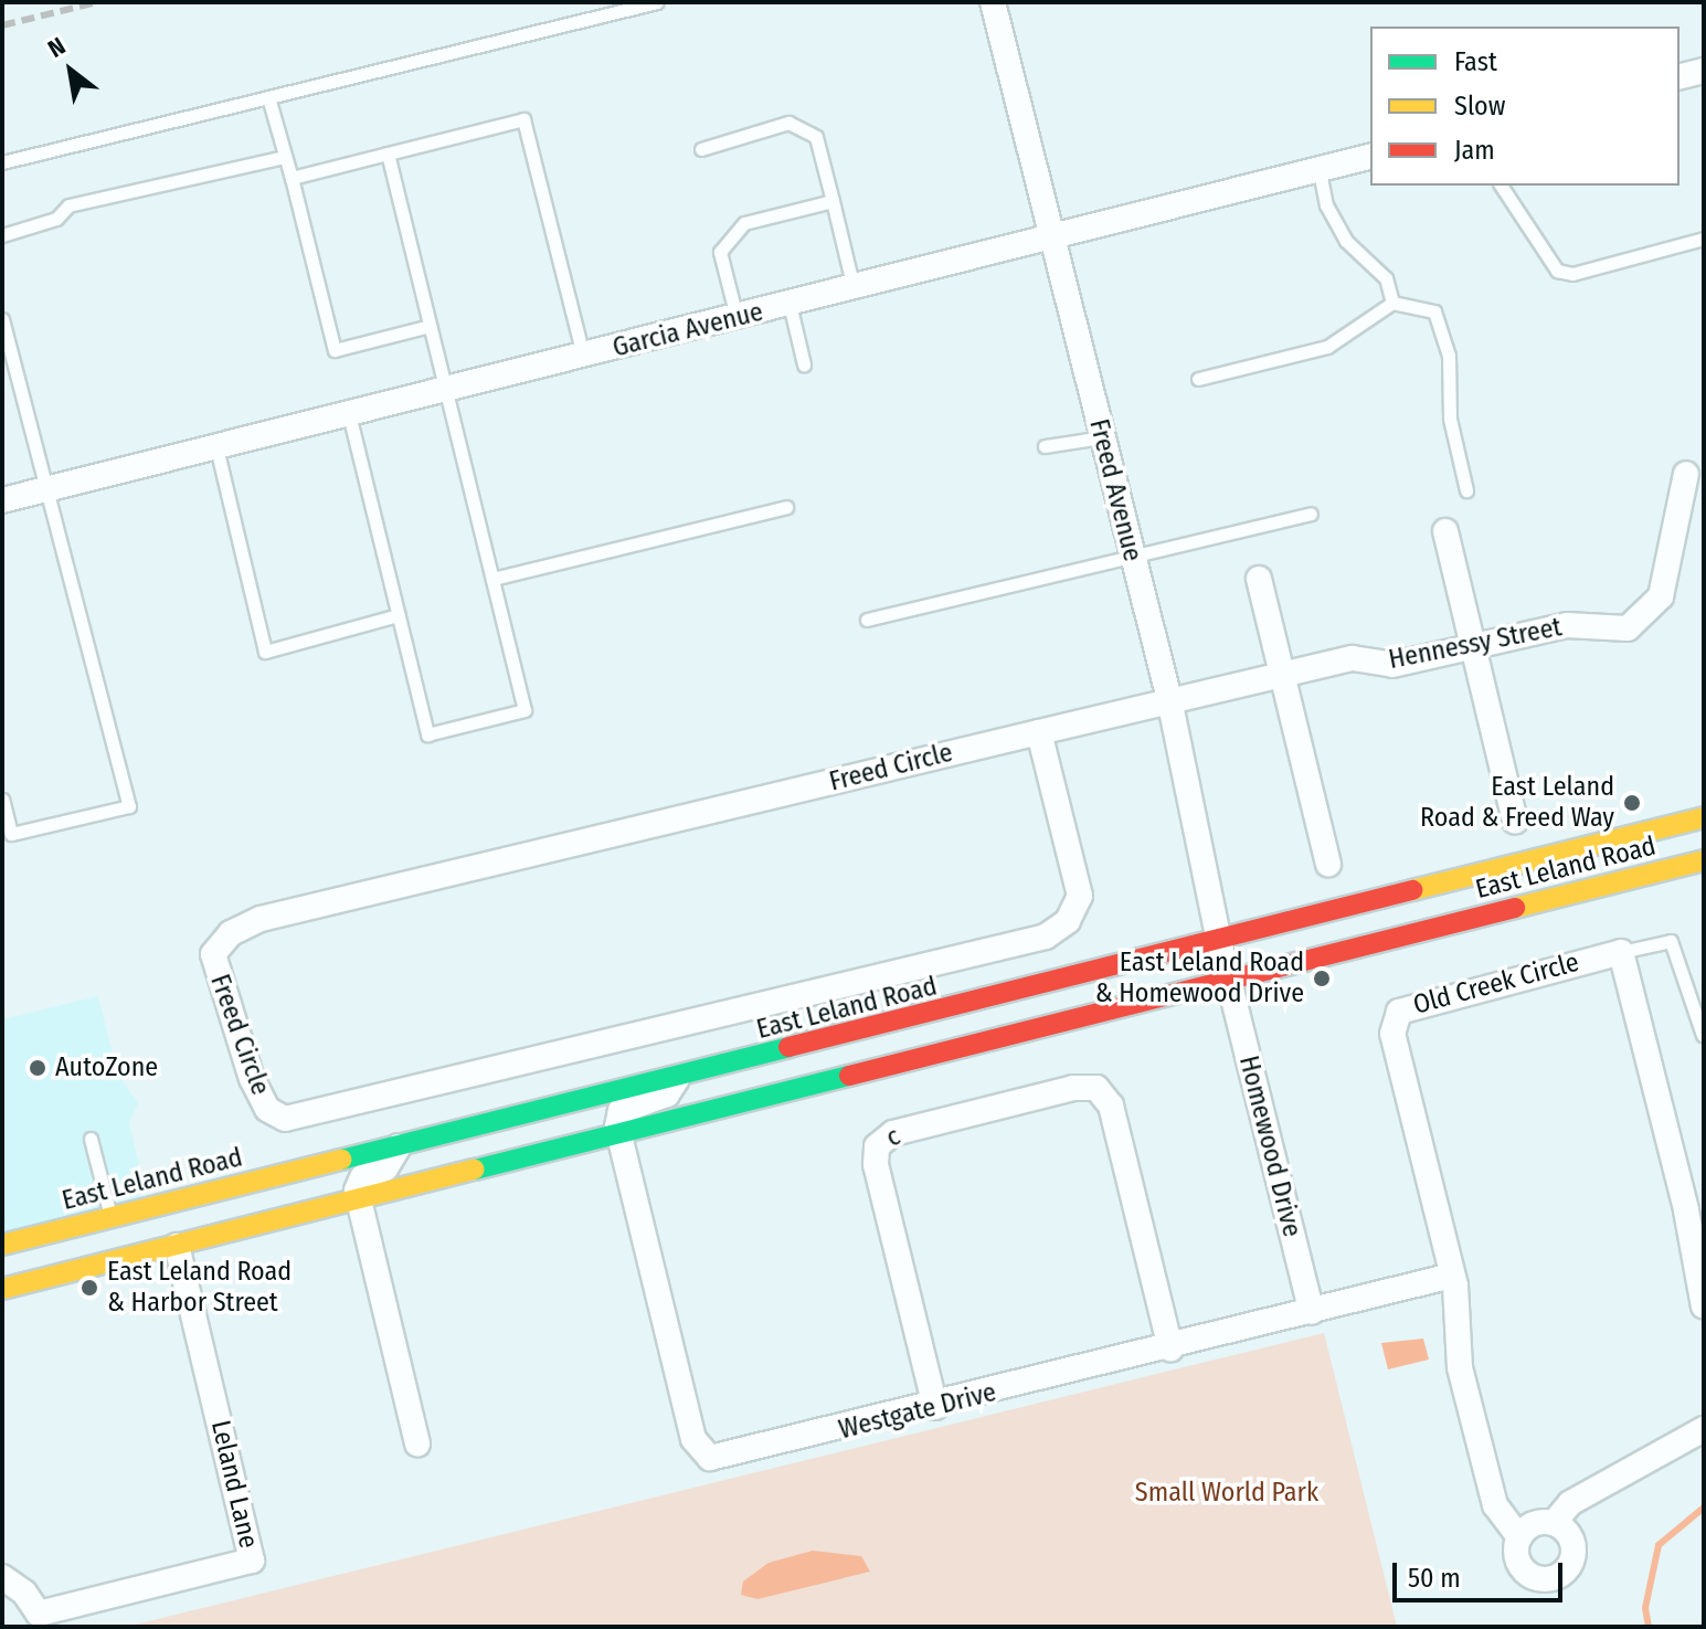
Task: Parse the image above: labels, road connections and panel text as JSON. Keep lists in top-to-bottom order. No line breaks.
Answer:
{"streets":{"main road":["East Leland Road"],"street":["Garcia Avenue","Freed Avenue","Hennessy Street","Freed Circle","Old Creek Circle","c","Homewood Drive","Westgate Drive","Leland Lane"]},"crossings":[["Garcia Avenue","Freed Avenue"],["Freed Avenue","Hennessy Street"],["Freed Avenue","Freed Circle"],["Freed Avenue","East Leland Road"],["Freed Avenue","Homewood Drive"],["Hennessy Street","Freed Circle"],["East Leland Road","Homewood Drive"],["East Leland Road","Westgate Drive"],["East Leland Road","Leland Lane"],["Old Creek Circle","Westgate Drive"],["c","Westgate Drive"],["Homewood Drive","Westgate Drive"]],"parks":["Small World Park"],"places":["East Leland Road & Freed Way","East Leland Road & Homewood Drive","AutoZone","East Leland Road & Harbor Street"],"legend":["Fast","Slow","Jam"],"scale_bar":"50 m","north":"top left"}
